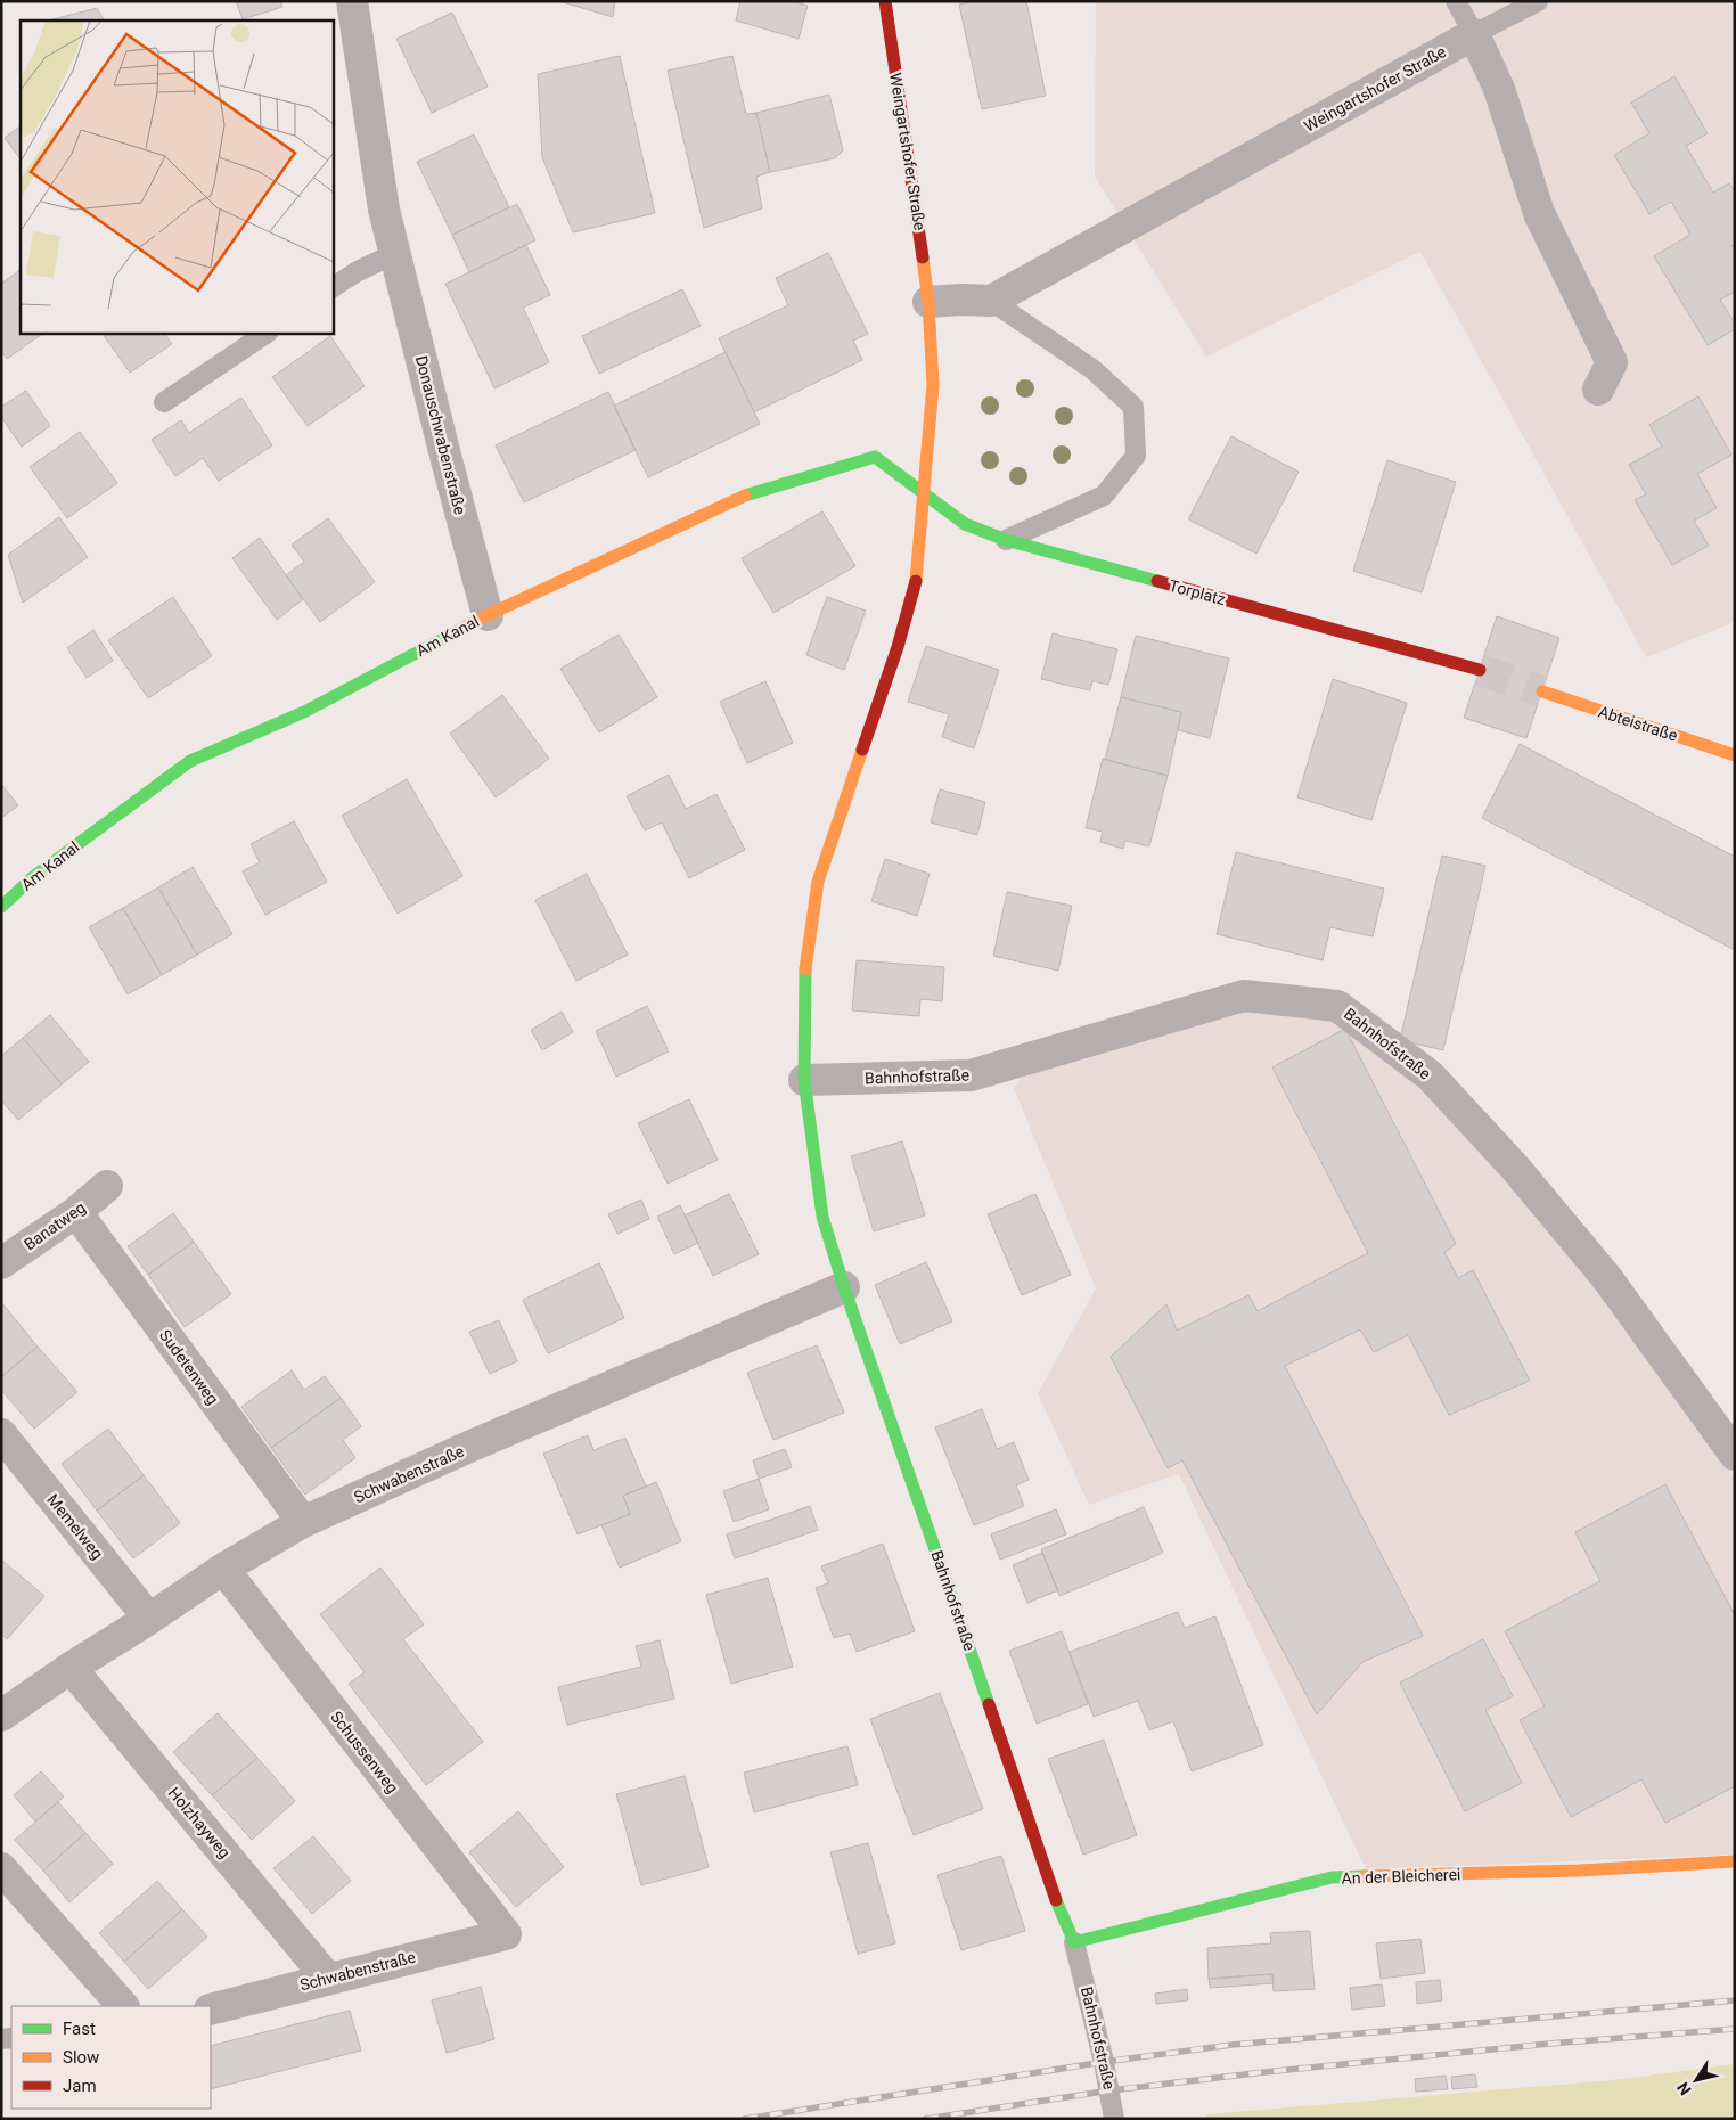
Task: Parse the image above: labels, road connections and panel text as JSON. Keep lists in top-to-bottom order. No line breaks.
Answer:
{"streets":{"street":["Weingartshofer Straße","Donauschwabenstraße","Torplatz","Am Kanal","Abteistraße","Bahnhofstraße","Banatweg","Sudetenweg","Schwabenstraße","Memelweg","Schussenweg","Holzhayweg","An der Bleicherei"]},"crossings":[["Weingartshofer Straße","Torplatz"],["Weingartshofer Straße","Am Kanal"],["Weingartshofer Straße","Bahnhofstraße"],["Donauschwabenstraße","Am Kanal"],["Torplatz","Am Kanal"],["Torplatz","Bahnhofstraße"],["Am Kanal","Bahnhofstraße"],["Bahnhofstraße","Schwabenstraße"],["Bahnhofstraße","An der Bleicherei"],["Banatweg","Sudetenweg"],["Sudetenweg","Schwabenstraße"],["Schwabenstraße","Memelweg"],["Schwabenstraße","Schussenweg"],["Schwabenstraße","Holzhayweg"]],"legend":["Fast","Slow","Jam"],"north":"bottom left"}
